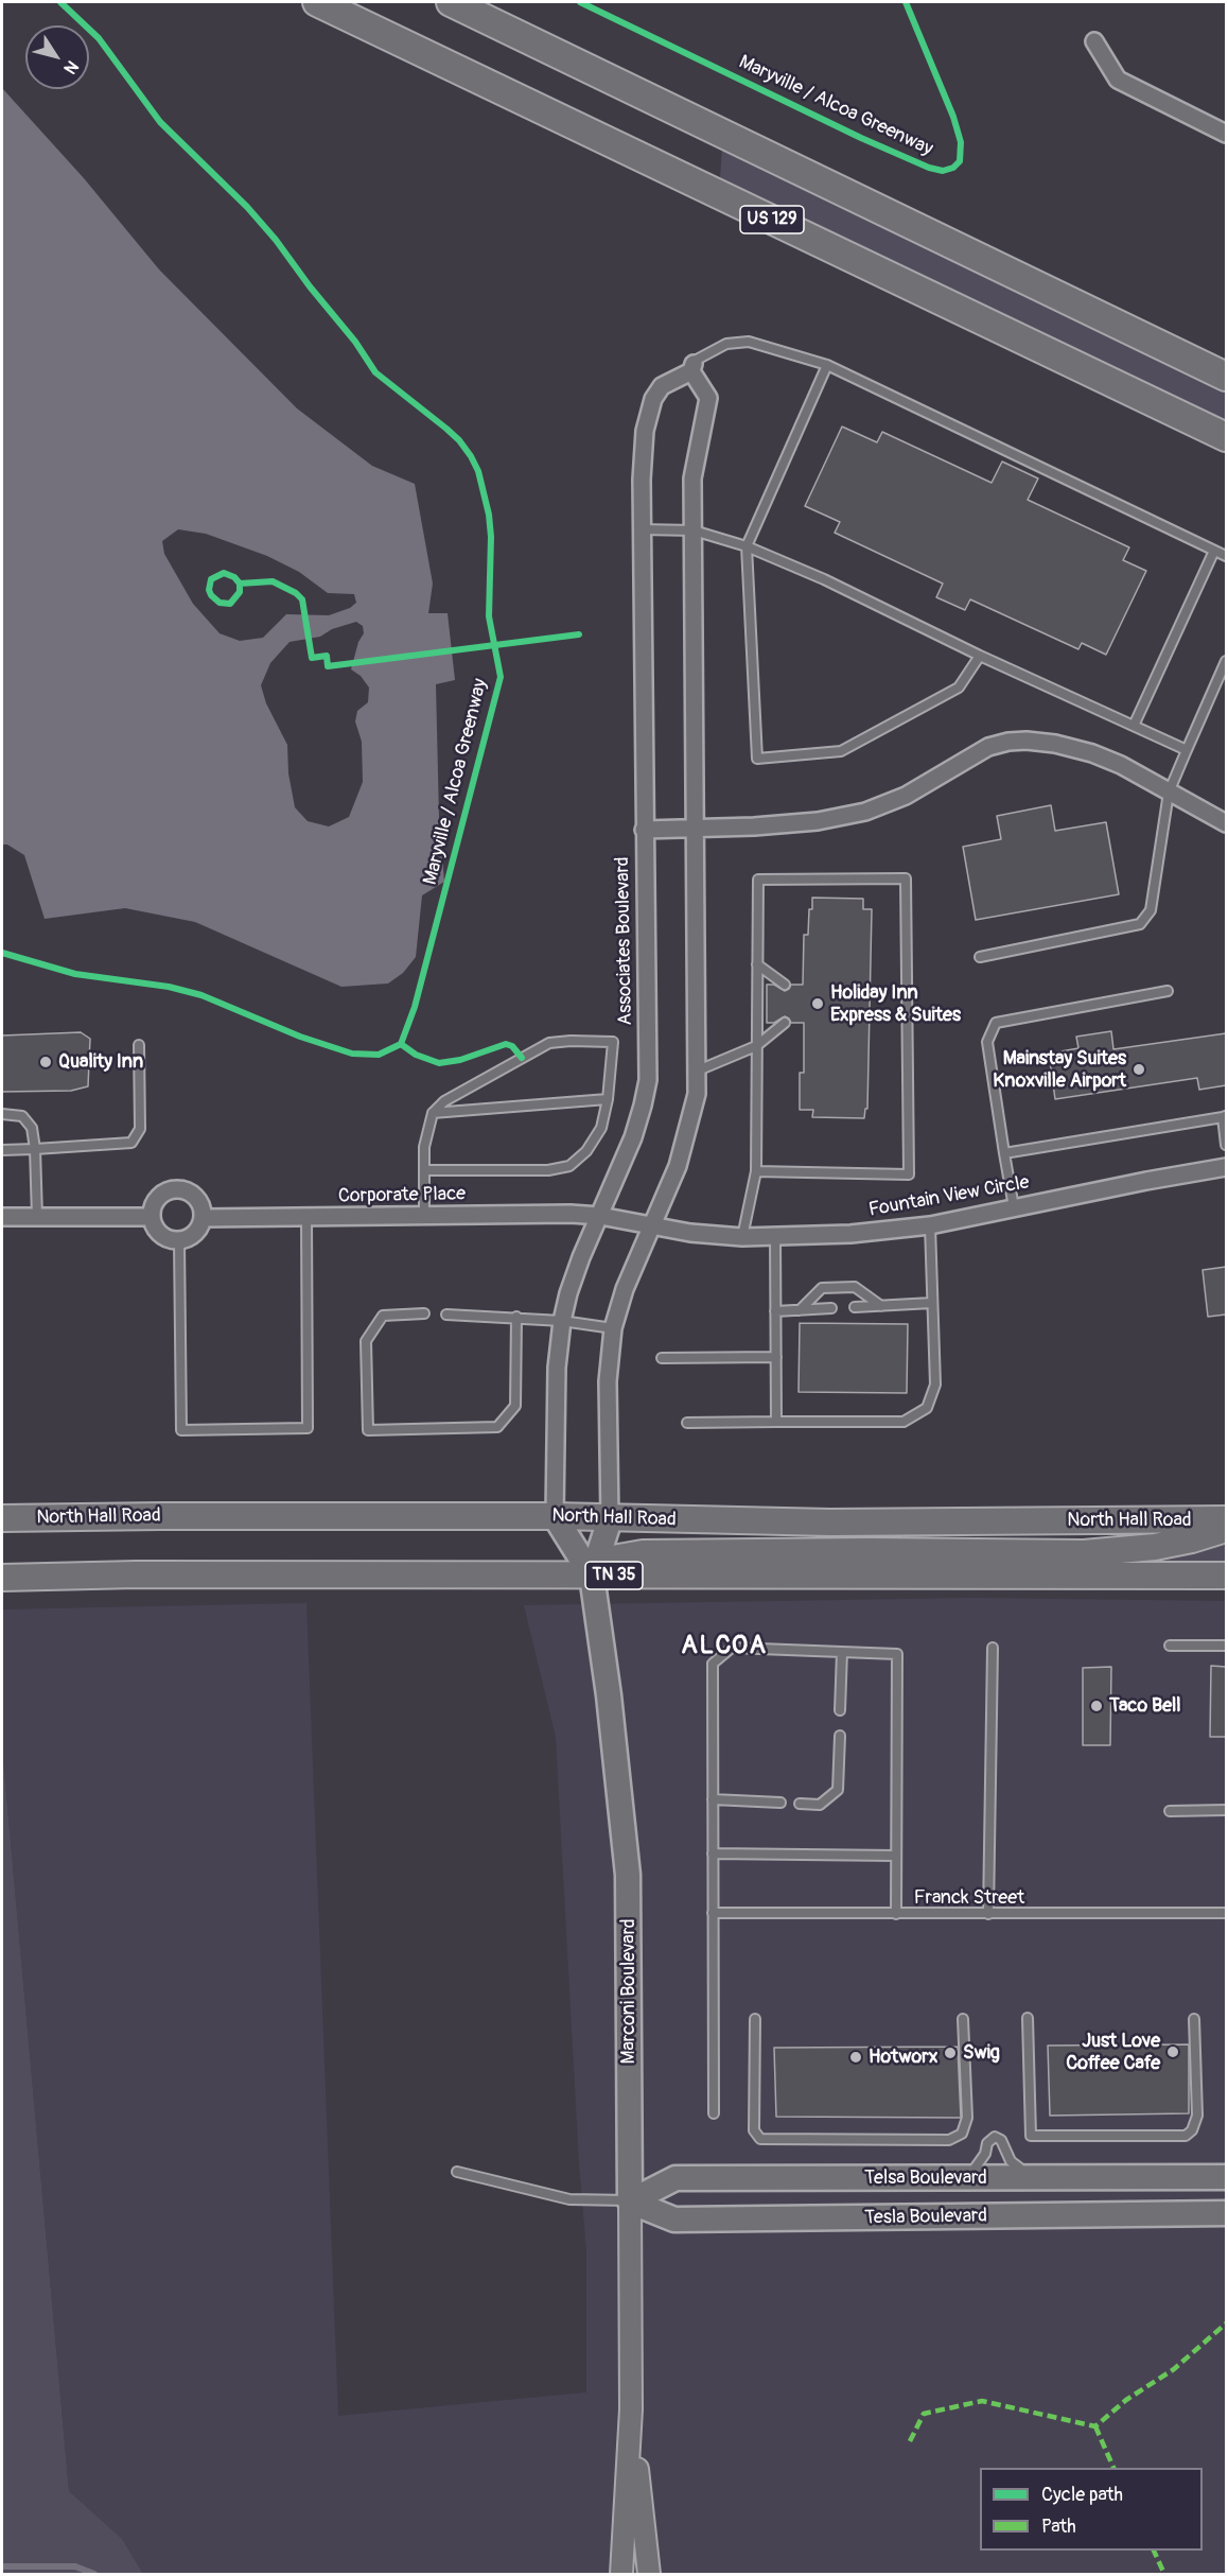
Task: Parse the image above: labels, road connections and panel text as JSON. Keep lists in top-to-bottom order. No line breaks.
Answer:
{"streets":{"highway":["US 129"],"main road":["North Hall Road","TN 35","Marconi Boulevard","Telsa Boulevard","Tesla Boulevard"],"street":["Associates Boulevard","Corporate Place","Fountain View Circle"],"lane":["Franck Street"],"cycle path":["Maryville / Alcoa Greenway"]},"crossings":[["Associates Boulevard","Corporate Place"],["Associates Boulevard","Fountain View Circle"],["Associates Boulevard","North Hall Road"],["Associates Boulevard","Marconi Boulevard"],["Corporate Place","Fountain View Circle"],["North Hall Road","Marconi Boulevard"],["TN 35","Marconi Boulevard"],["Marconi Boulevard","Telsa Boulevard"],["Marconi Boulevard","Tesla Boulevard"],["Telsa Boulevard","Tesla Boulevard"]],"districts":["ALCOA"],"places":["Holiday Inn Express & Suites","Quality Inn","Mainstay Suites Knoxville Airport","Taco Bell","Just Love Coffee Cafe","Swig","Hotworx"],"legend":["Cycle path","Path"],"north":"bottom right"}
